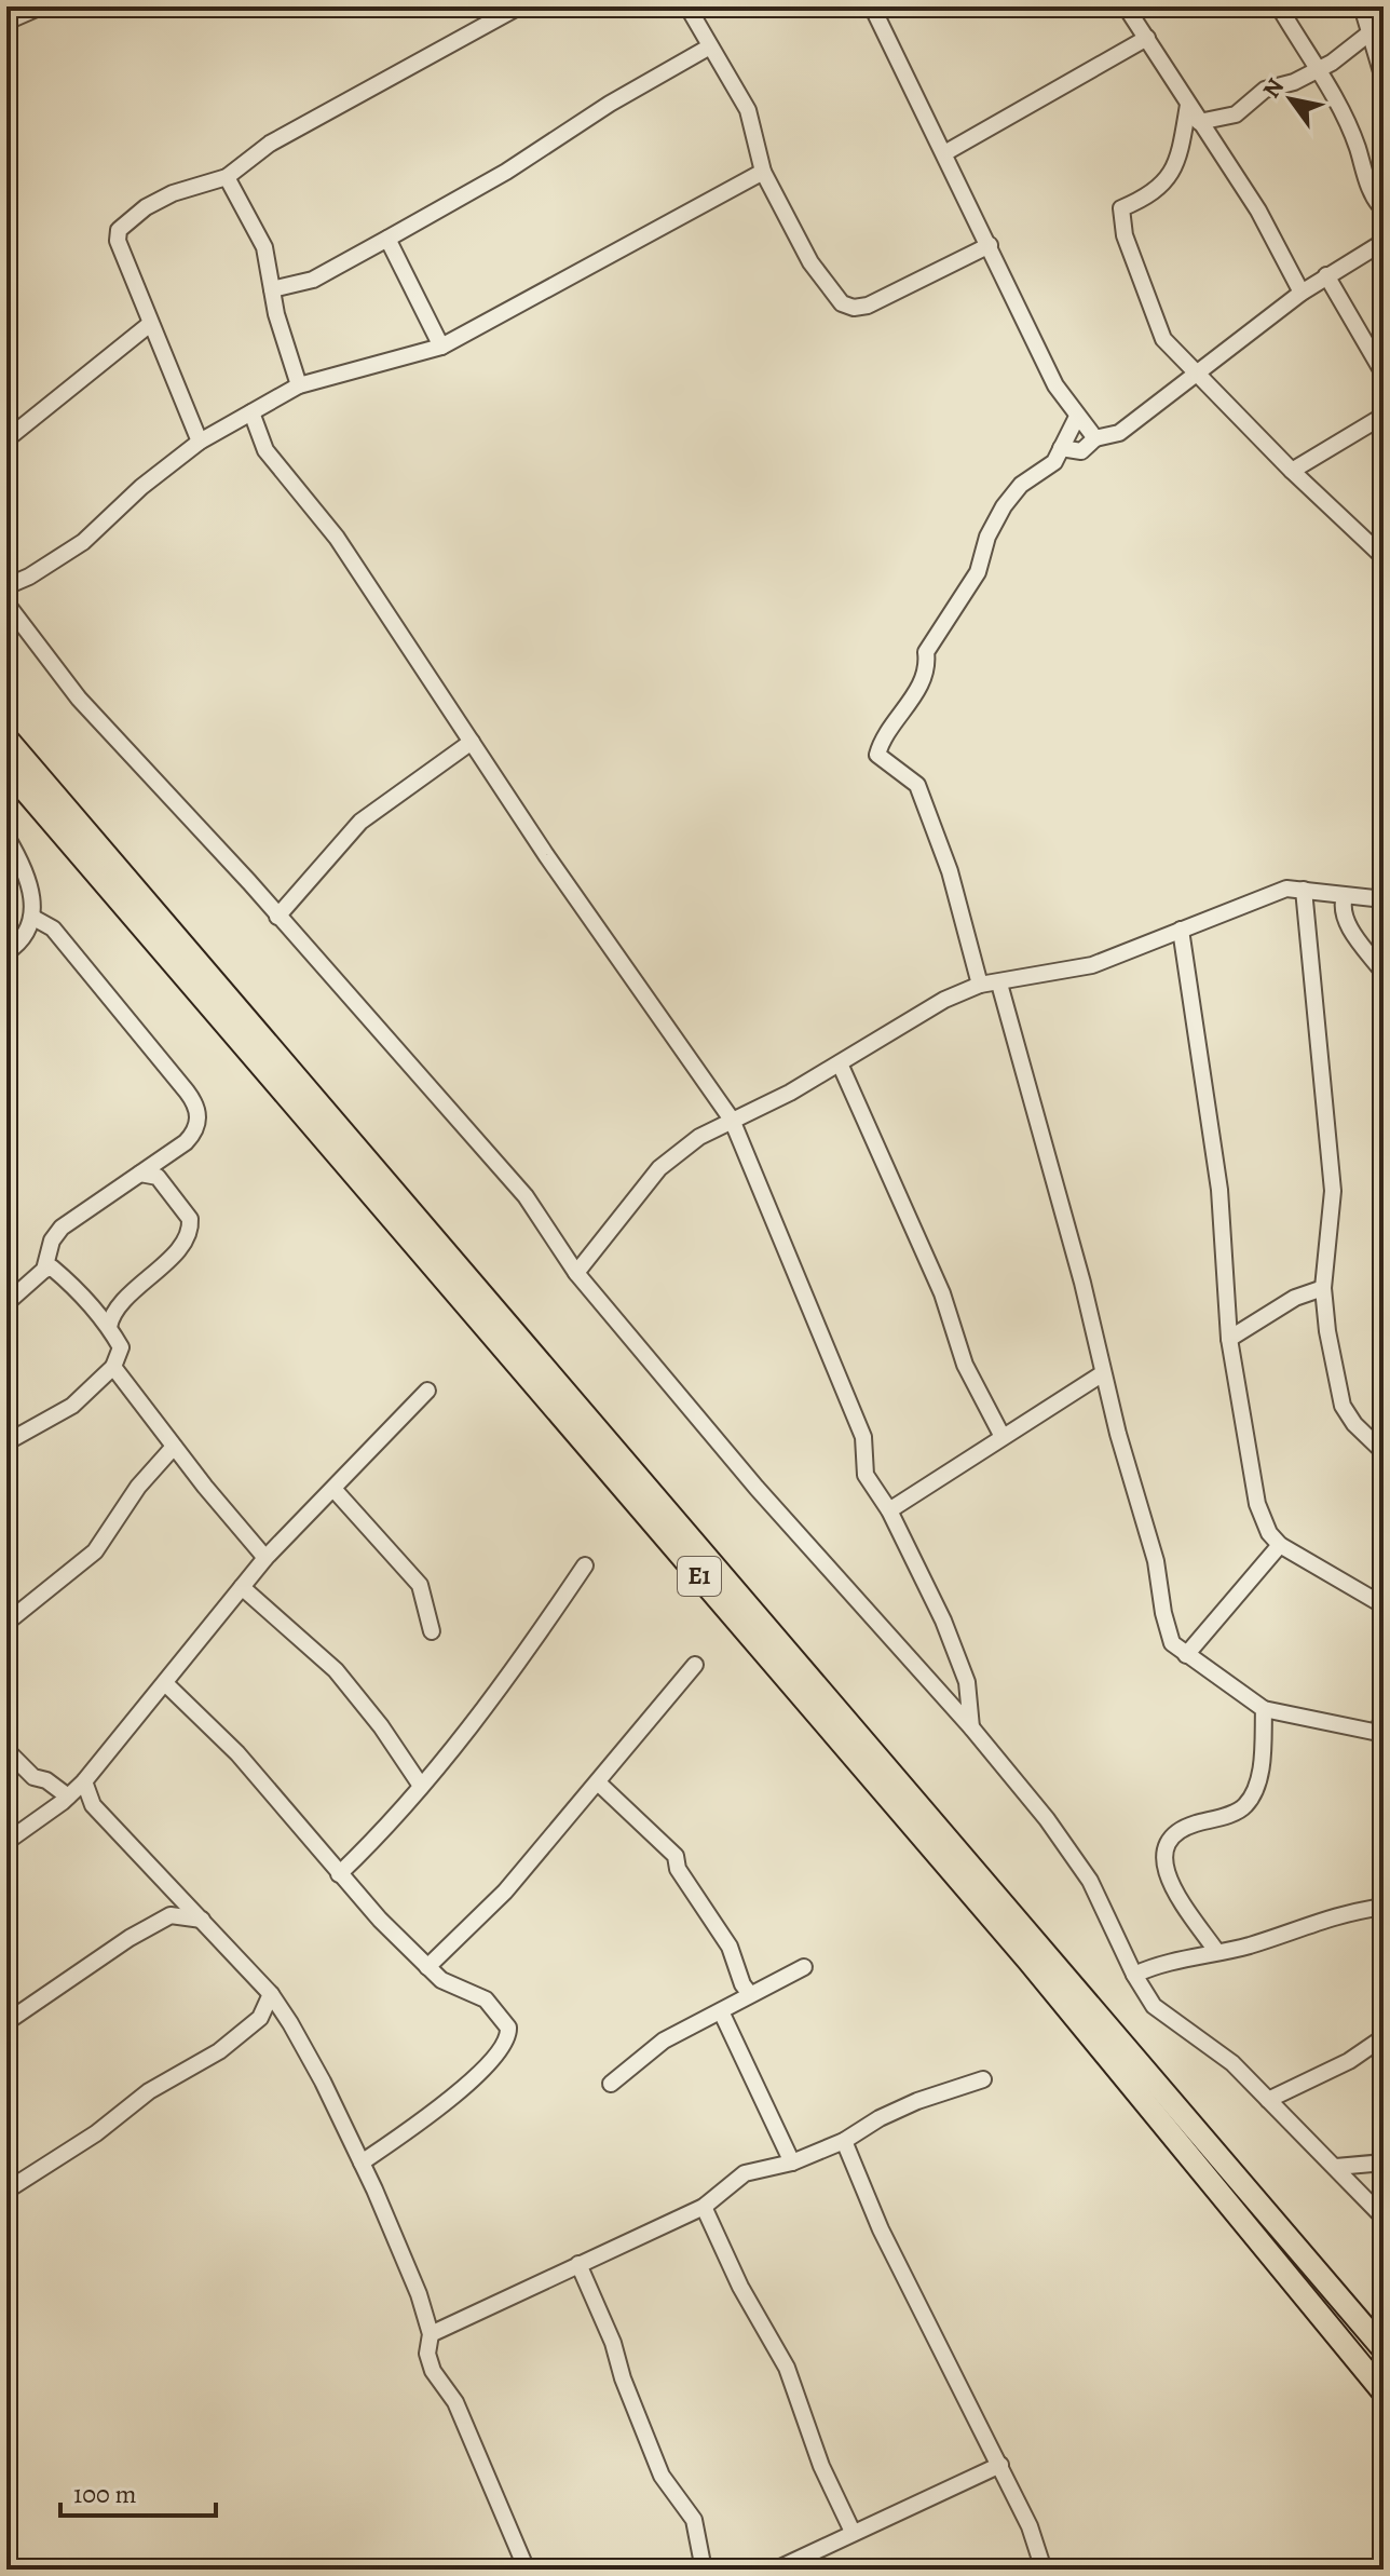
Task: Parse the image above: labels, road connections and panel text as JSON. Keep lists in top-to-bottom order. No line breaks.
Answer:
{"streets":{"highway":["E1"]},"scale_bar":"100 m","north":"top left"}
